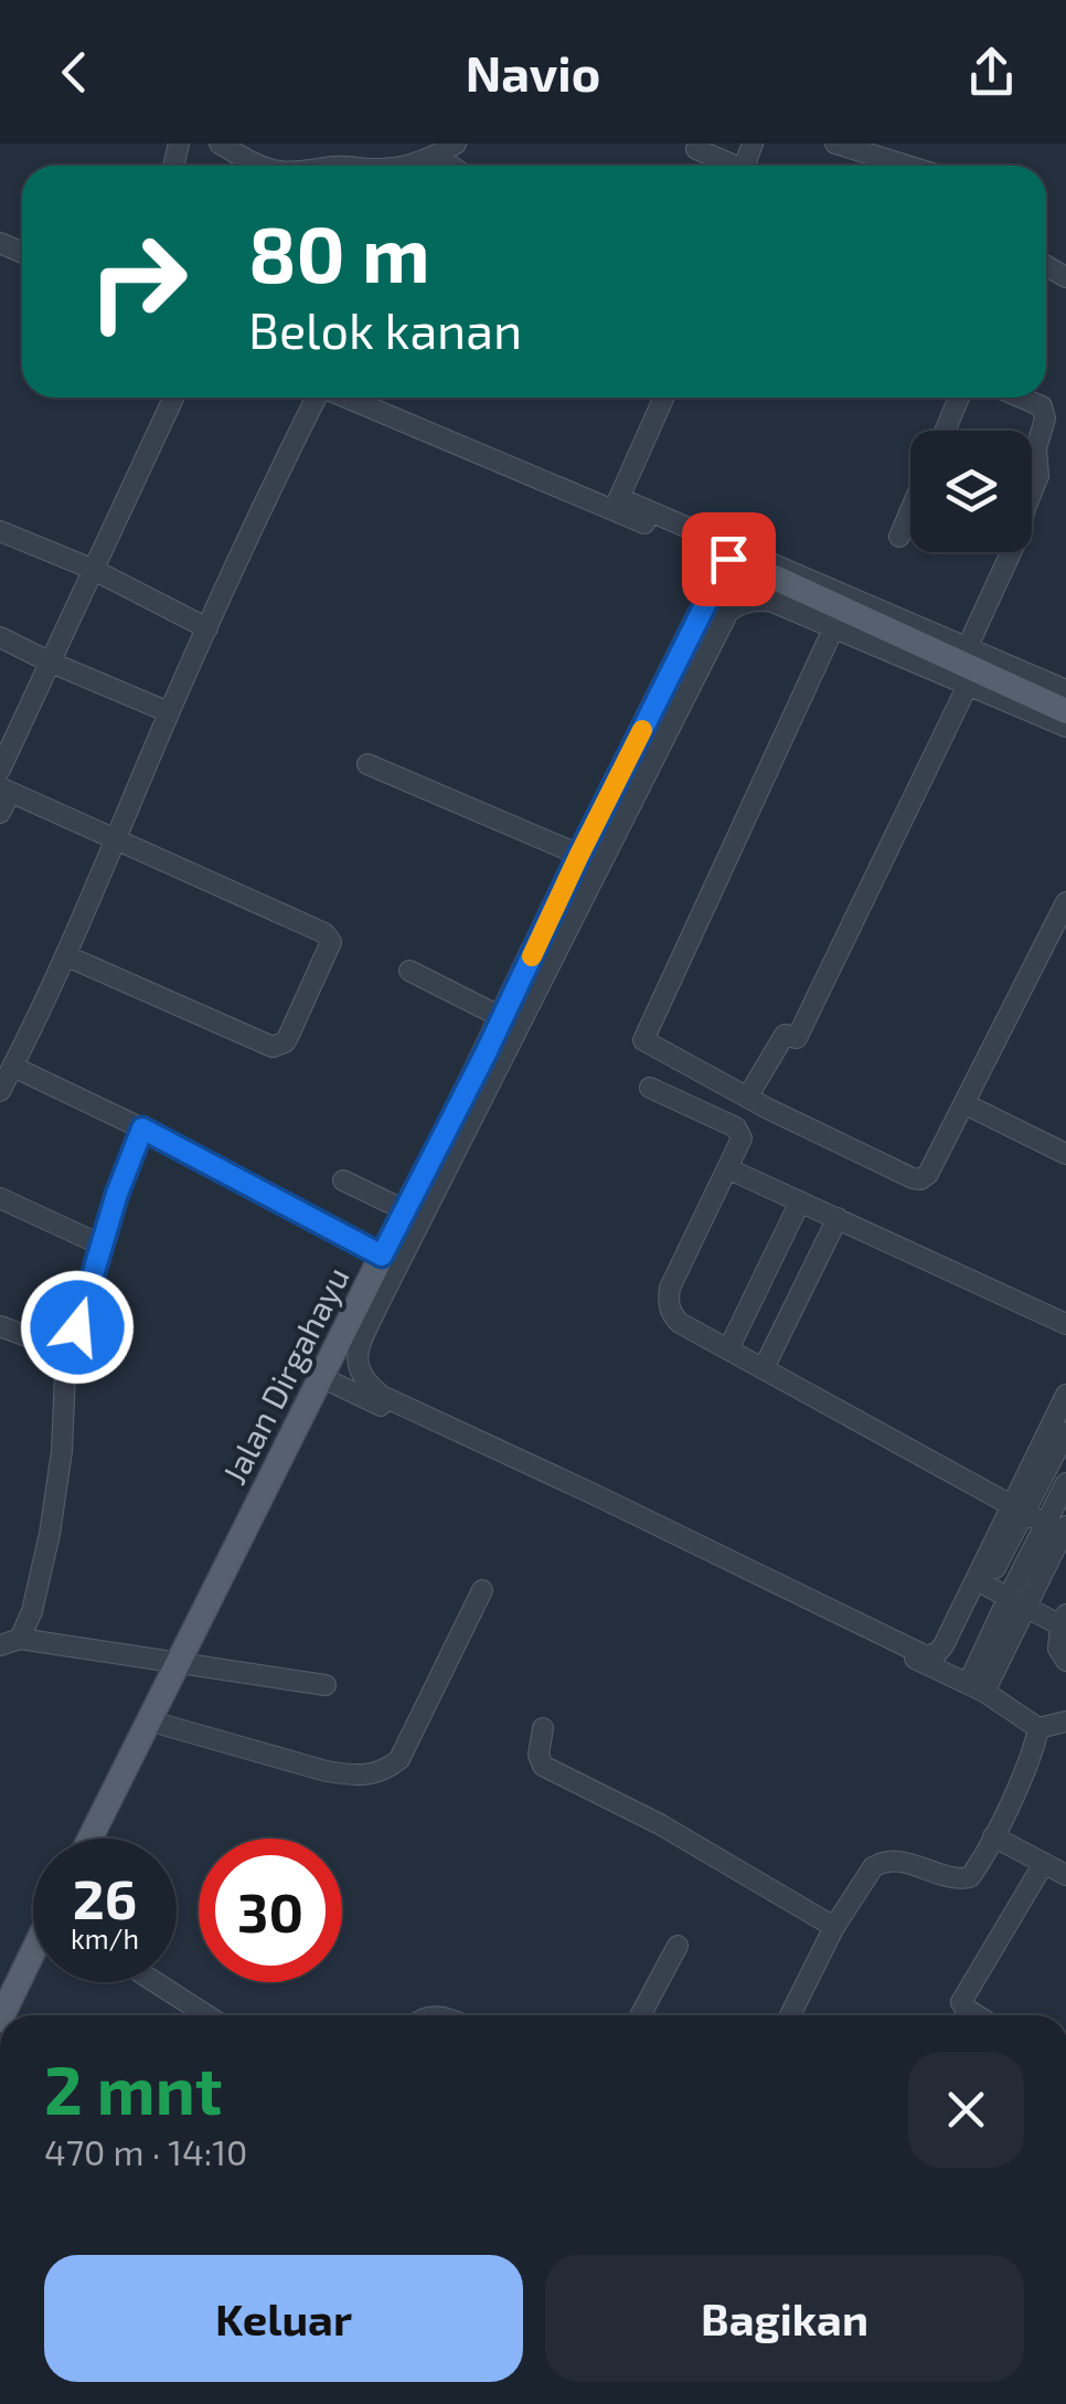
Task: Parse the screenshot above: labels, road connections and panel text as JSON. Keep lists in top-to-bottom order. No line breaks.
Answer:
{"streets":{"main road":["Jalan Dirgahayu"]},"page":{"header":"Navio","turn":["80 m","Belok kanan"],"speed":"26 km/h","limit":"30","heading":["2 mnt","470 m · 14:10"],"buttons":["Keluar","Bagikan"]}}
